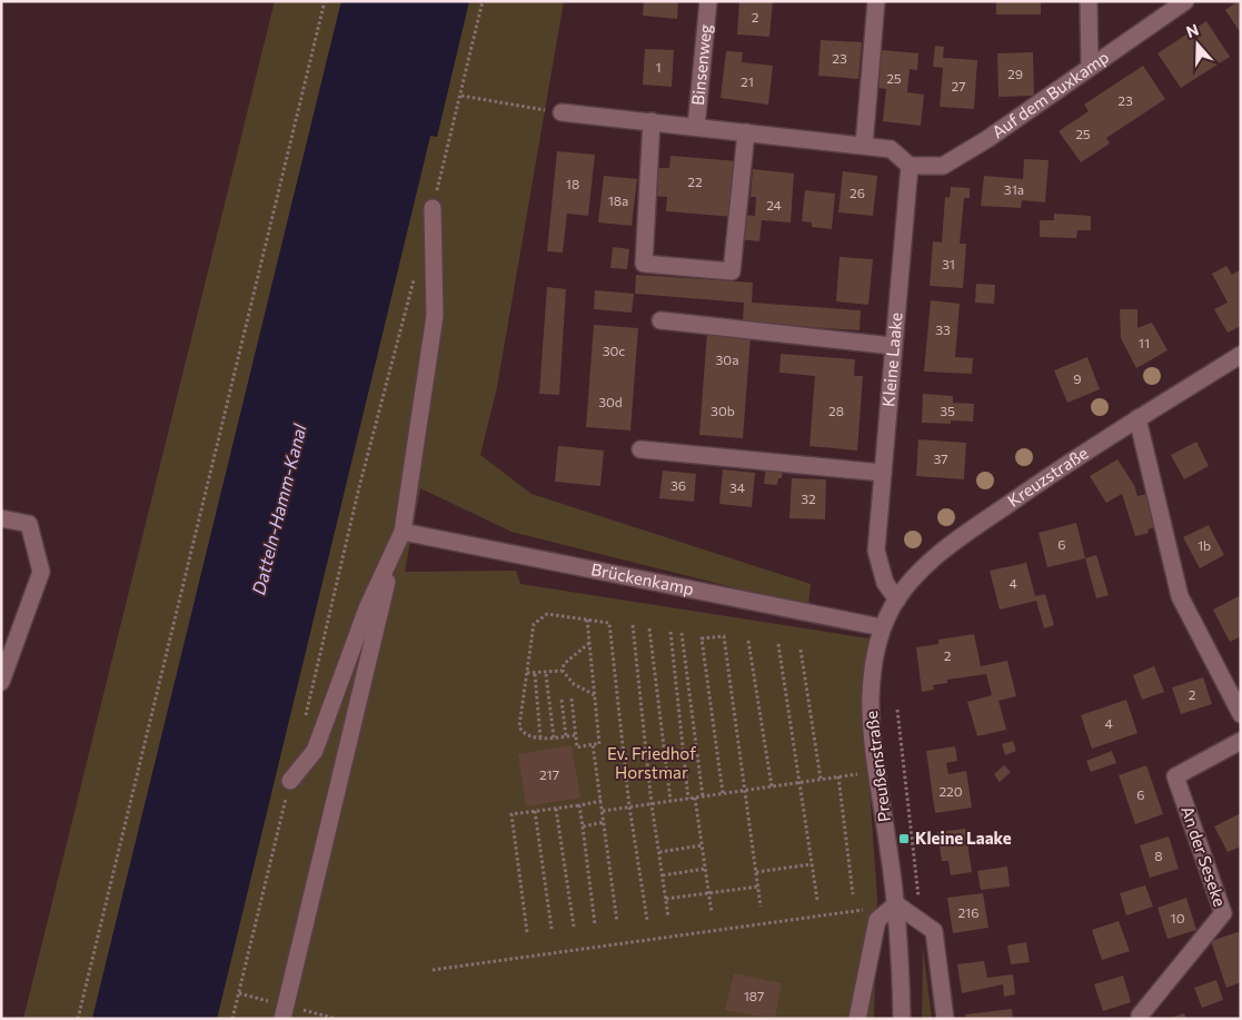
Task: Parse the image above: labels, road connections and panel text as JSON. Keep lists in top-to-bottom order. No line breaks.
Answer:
{"streets":{"street":["Binsenweg","Auf dem Buxkamp","Kleine Laake","Kreuzstraße","Brückenkamp","Preußenstraße","An der Seseke"]},"crossings":[["Auf dem Buxkamp","Kleine Laake"],["Kleine Laake","Kreuzstraße"],["Kreuzstraße","Brückenkamp"],["Kreuzstraße","Preußenstraße"],["Brückenkamp","Preußenstraße"]],"water":["Datteln-Hamm-Kanal"],"parks":["Ev. Friedhof Horstmar"],"places":{"transit":["Kleine Laake"]},"house_numbers":["2","23","1","29","25","21","27","23","25","22","18","31a","26","18a","24","31","33","11","30c","30a","9","30d","30b","28","35","37","36","34","32","6","1b","4","2","2","4","217","220","6","8","216","10","187"],"north":"top"}
